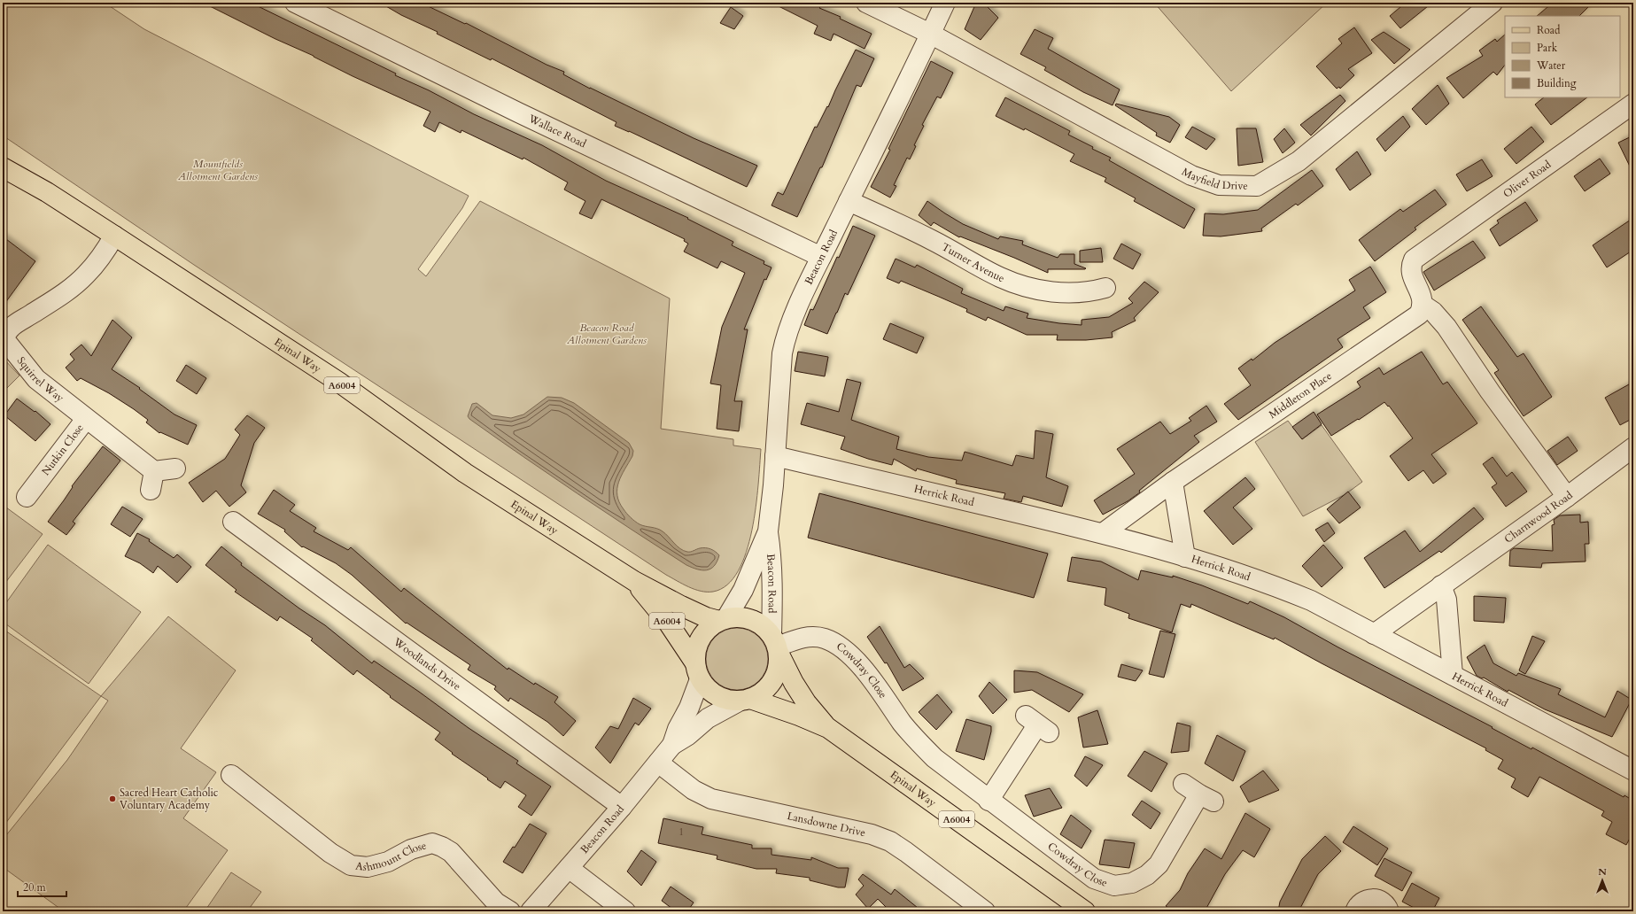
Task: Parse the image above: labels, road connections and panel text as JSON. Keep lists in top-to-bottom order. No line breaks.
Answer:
{"streets":{"main road":["Epinal Way","A6004"],"street":["Wallace Road","Mayfield Drive","Oliver Road","Beacon Road","Turner Avenue","Squirrel Way","Middleton Place","Nutkin Close","Herrick Road","Charnwood Road","Woodlands Drive","Cowdray Close","Lansdowne Drive","Ashmount Close"]},"crossings":[["Wallace Road","Beacon Road"],["Mayfield Drive","Beacon Road"],["Oliver Road","Middleton Place"],["Beacon Road","Turner Avenue"],["Beacon Road","Epinal Way"],["Beacon Road","Herrick Road"],["Beacon Road","Woodlands Drive"],["Beacon Road","Cowdray Close"],["Beacon Road","Lansdowne Drive"],["Epinal Way","Squirrel Way"],["Epinal Way","Cowdray Close"],["Squirrel Way","Nutkin Close"],["Middleton Place","Herrick Road"],["Herrick Road","Charnwood Road"]],"parks":["Mountfields Allotment Gardens","Beacon Road Allotment Gardens"],"places":["Sacred Heart Catholic Voluntary Academy"],"house_numbers":["1"],"legend":["Road","Park","Water","Building"],"scale_bar":"20 m","north":"top"}
